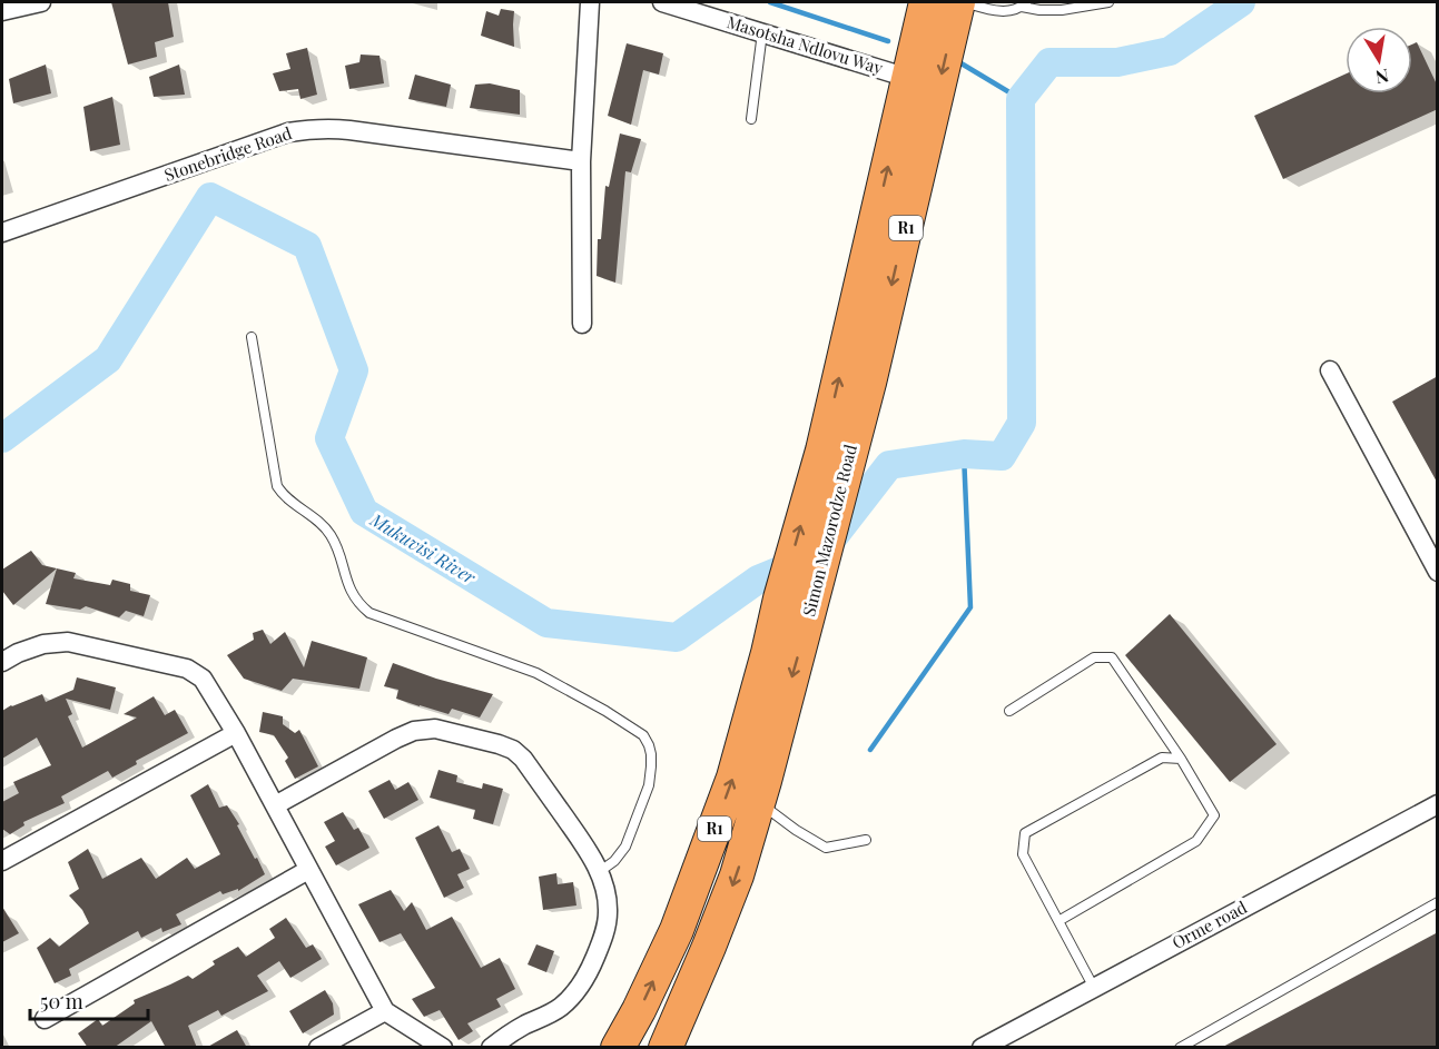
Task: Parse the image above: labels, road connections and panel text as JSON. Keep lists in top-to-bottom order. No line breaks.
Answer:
{"streets":{"highway":["R1","Simon Mazorodze Road"],"street":["Masotsha Ndlovu Way","Stonebridge Road","Orme road"]},"crossings":[["Masotsha Ndlovu Way","Simon Mazorodze Road"]],"water":["Mukuvisi River"],"scale_bar":"50 m","north":"bottom"}
